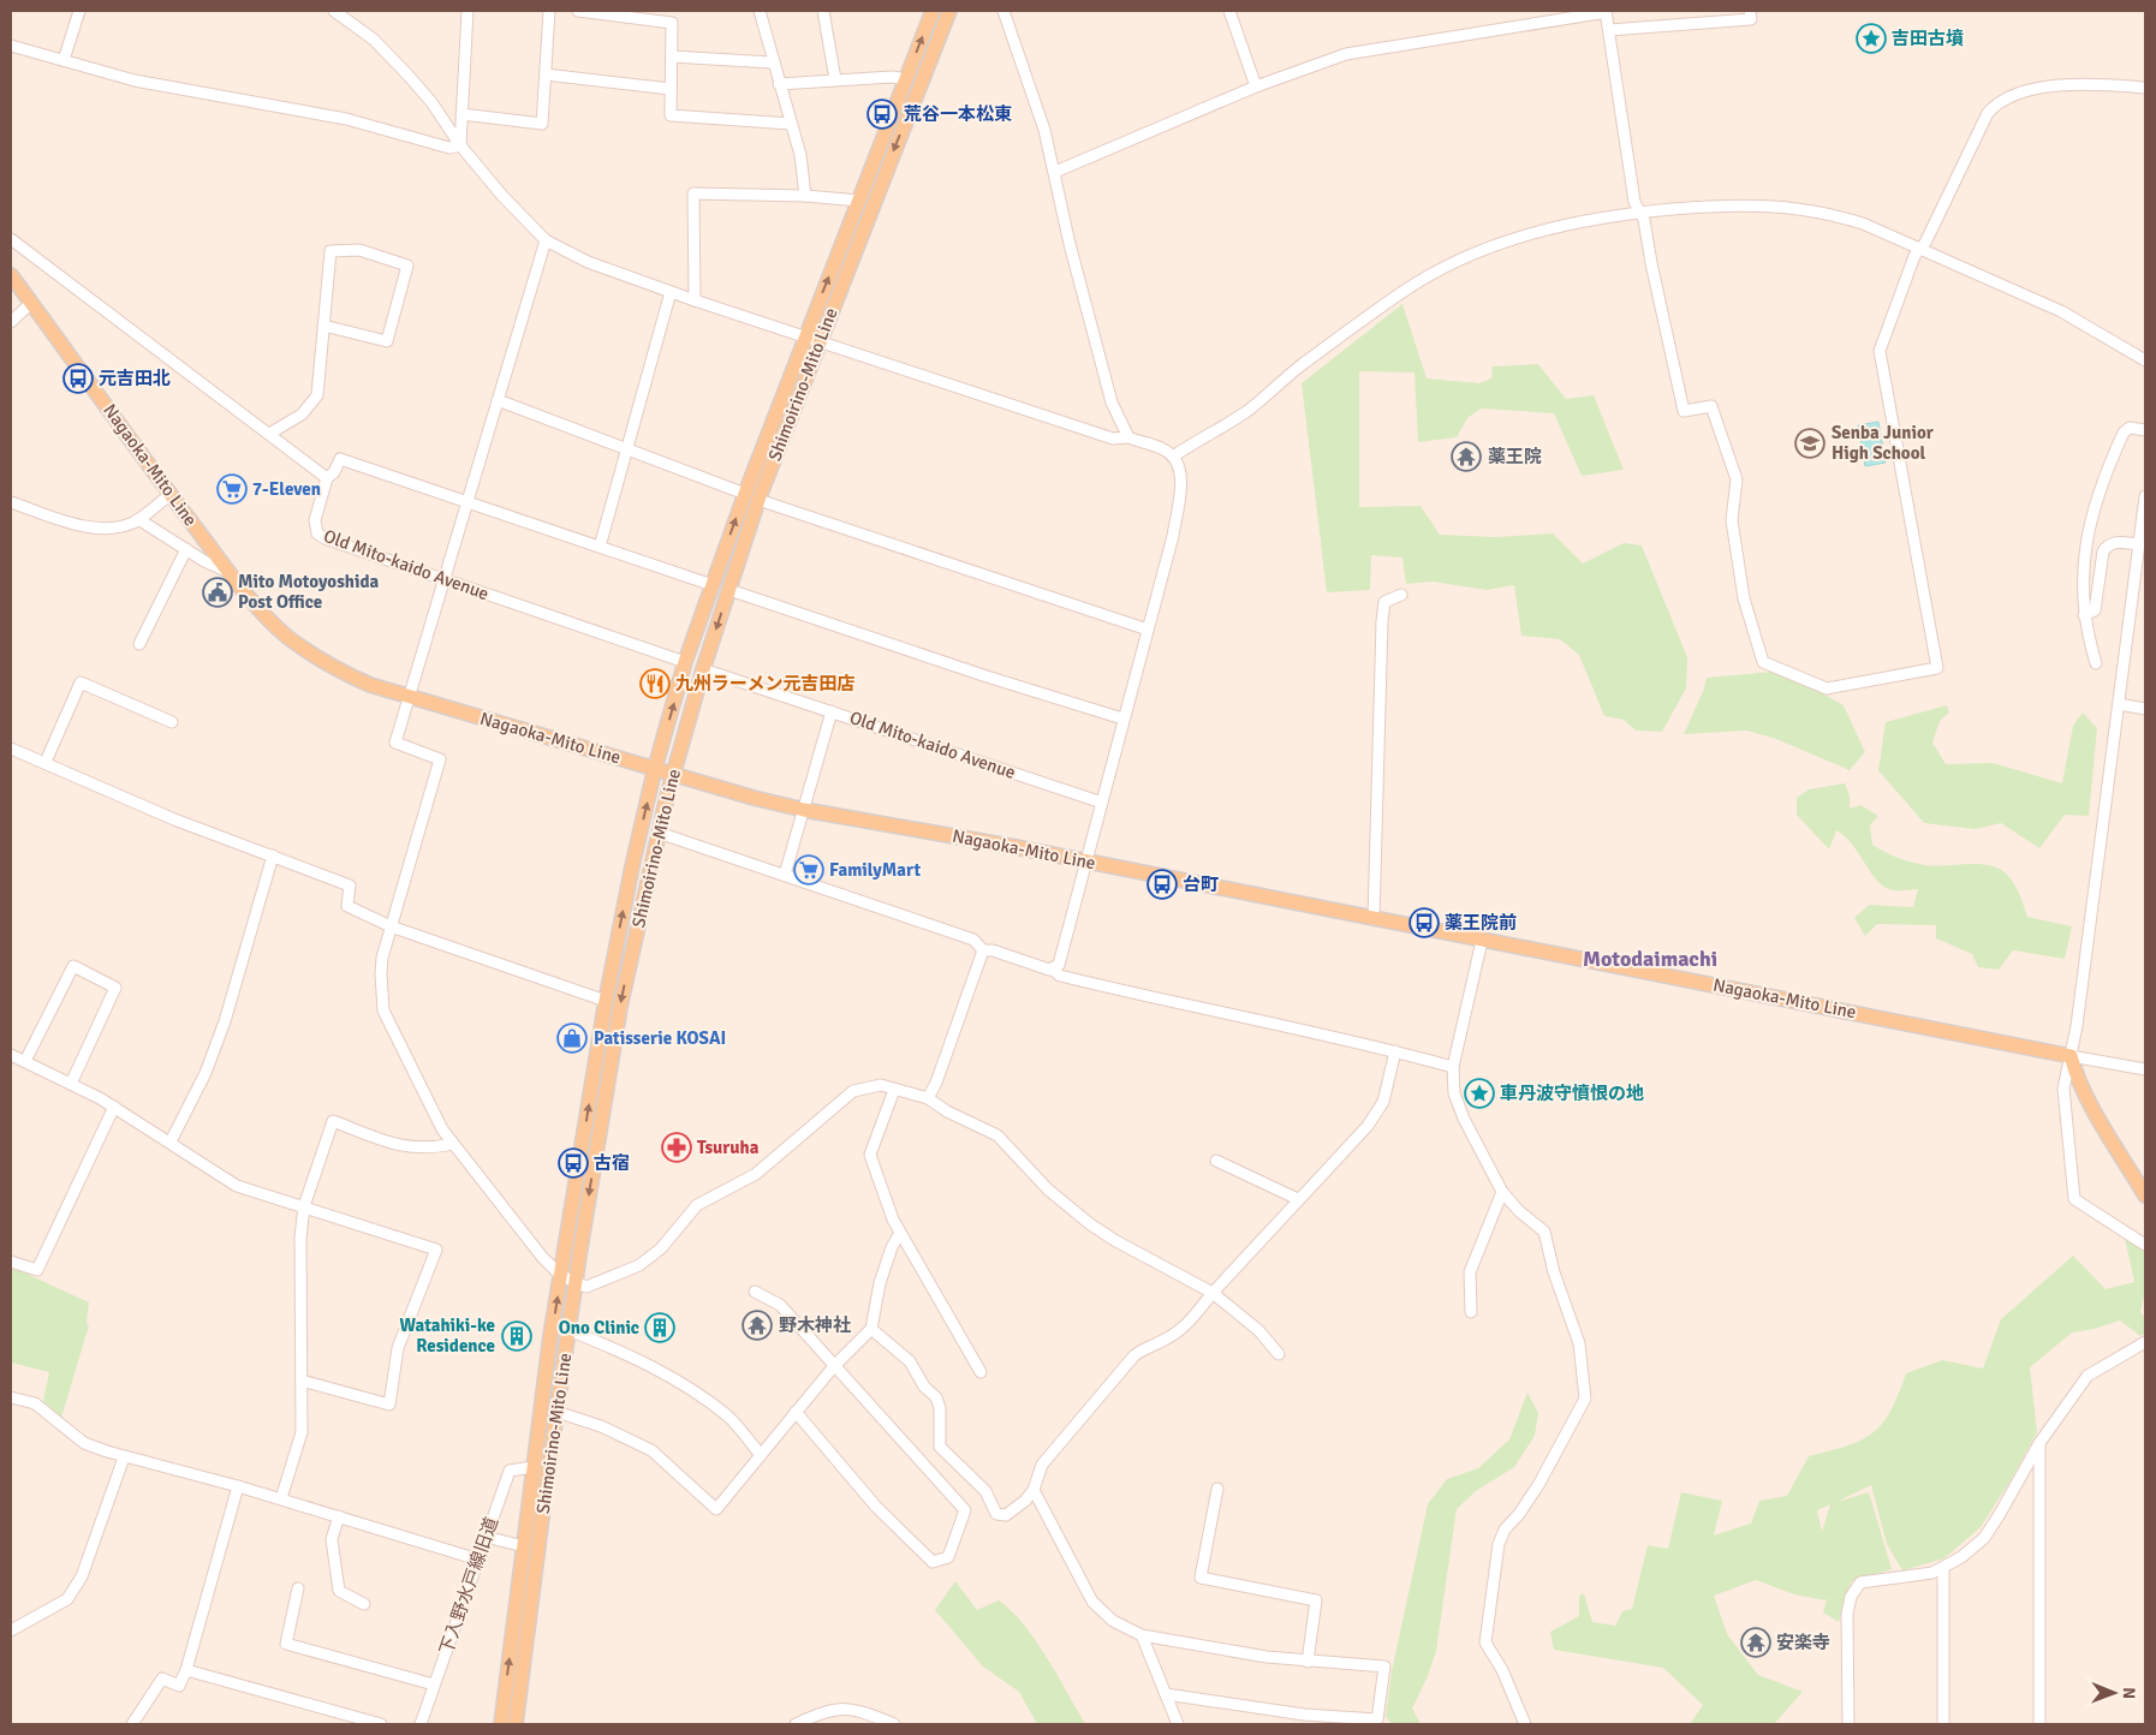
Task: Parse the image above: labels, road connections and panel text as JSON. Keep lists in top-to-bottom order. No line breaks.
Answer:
{"streets":{"main road":["Shimoirino-Mito Line","Nagaoka-Mito Line"],"street":["Old Mito-kaido Avenue","下入野水戸線旧道"]},"crossings":[["Shimoirino-Mito Line","Nagaoka-Mito Line"],["Shimoirino-Mito Line","Old Mito-kaido Avenue"],["Shimoirino-Mito Line","下入野水戸線旧道"]],"districts":["Motodaimachi"],"places":{"place":["吉田古墳","車丹波守憤恨の地"],"bus stop":["荒谷一本松東","元吉田北","台町","薬王院前","古宿"],"school or university":["Senba Junior High School"],"temple":["薬王院","野木神社","安楽寺"],"supermarket":["7-Eleven","FamilyMart"],"public building":["Mito Motoyoshida Post Office"],"restaurant":["九州ラーメン元吉田店"],"shop":["Patisserie KOSAI"],"pharmacy":["Tsuruha"],"building":["Ono Clinic","Watahiki-ke Residence"]},"north":"right"}
